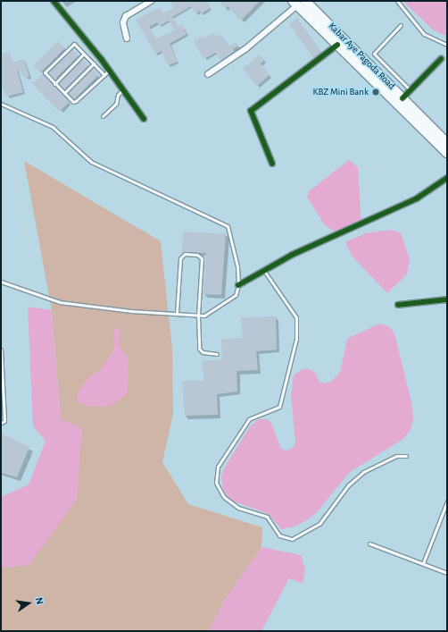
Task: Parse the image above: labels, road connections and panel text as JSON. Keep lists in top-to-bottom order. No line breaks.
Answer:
{"streets":{"main road":["Kabar Aye Pagoda Road"]},"places":["KBZ Mini Bank"],"north":"right"}
